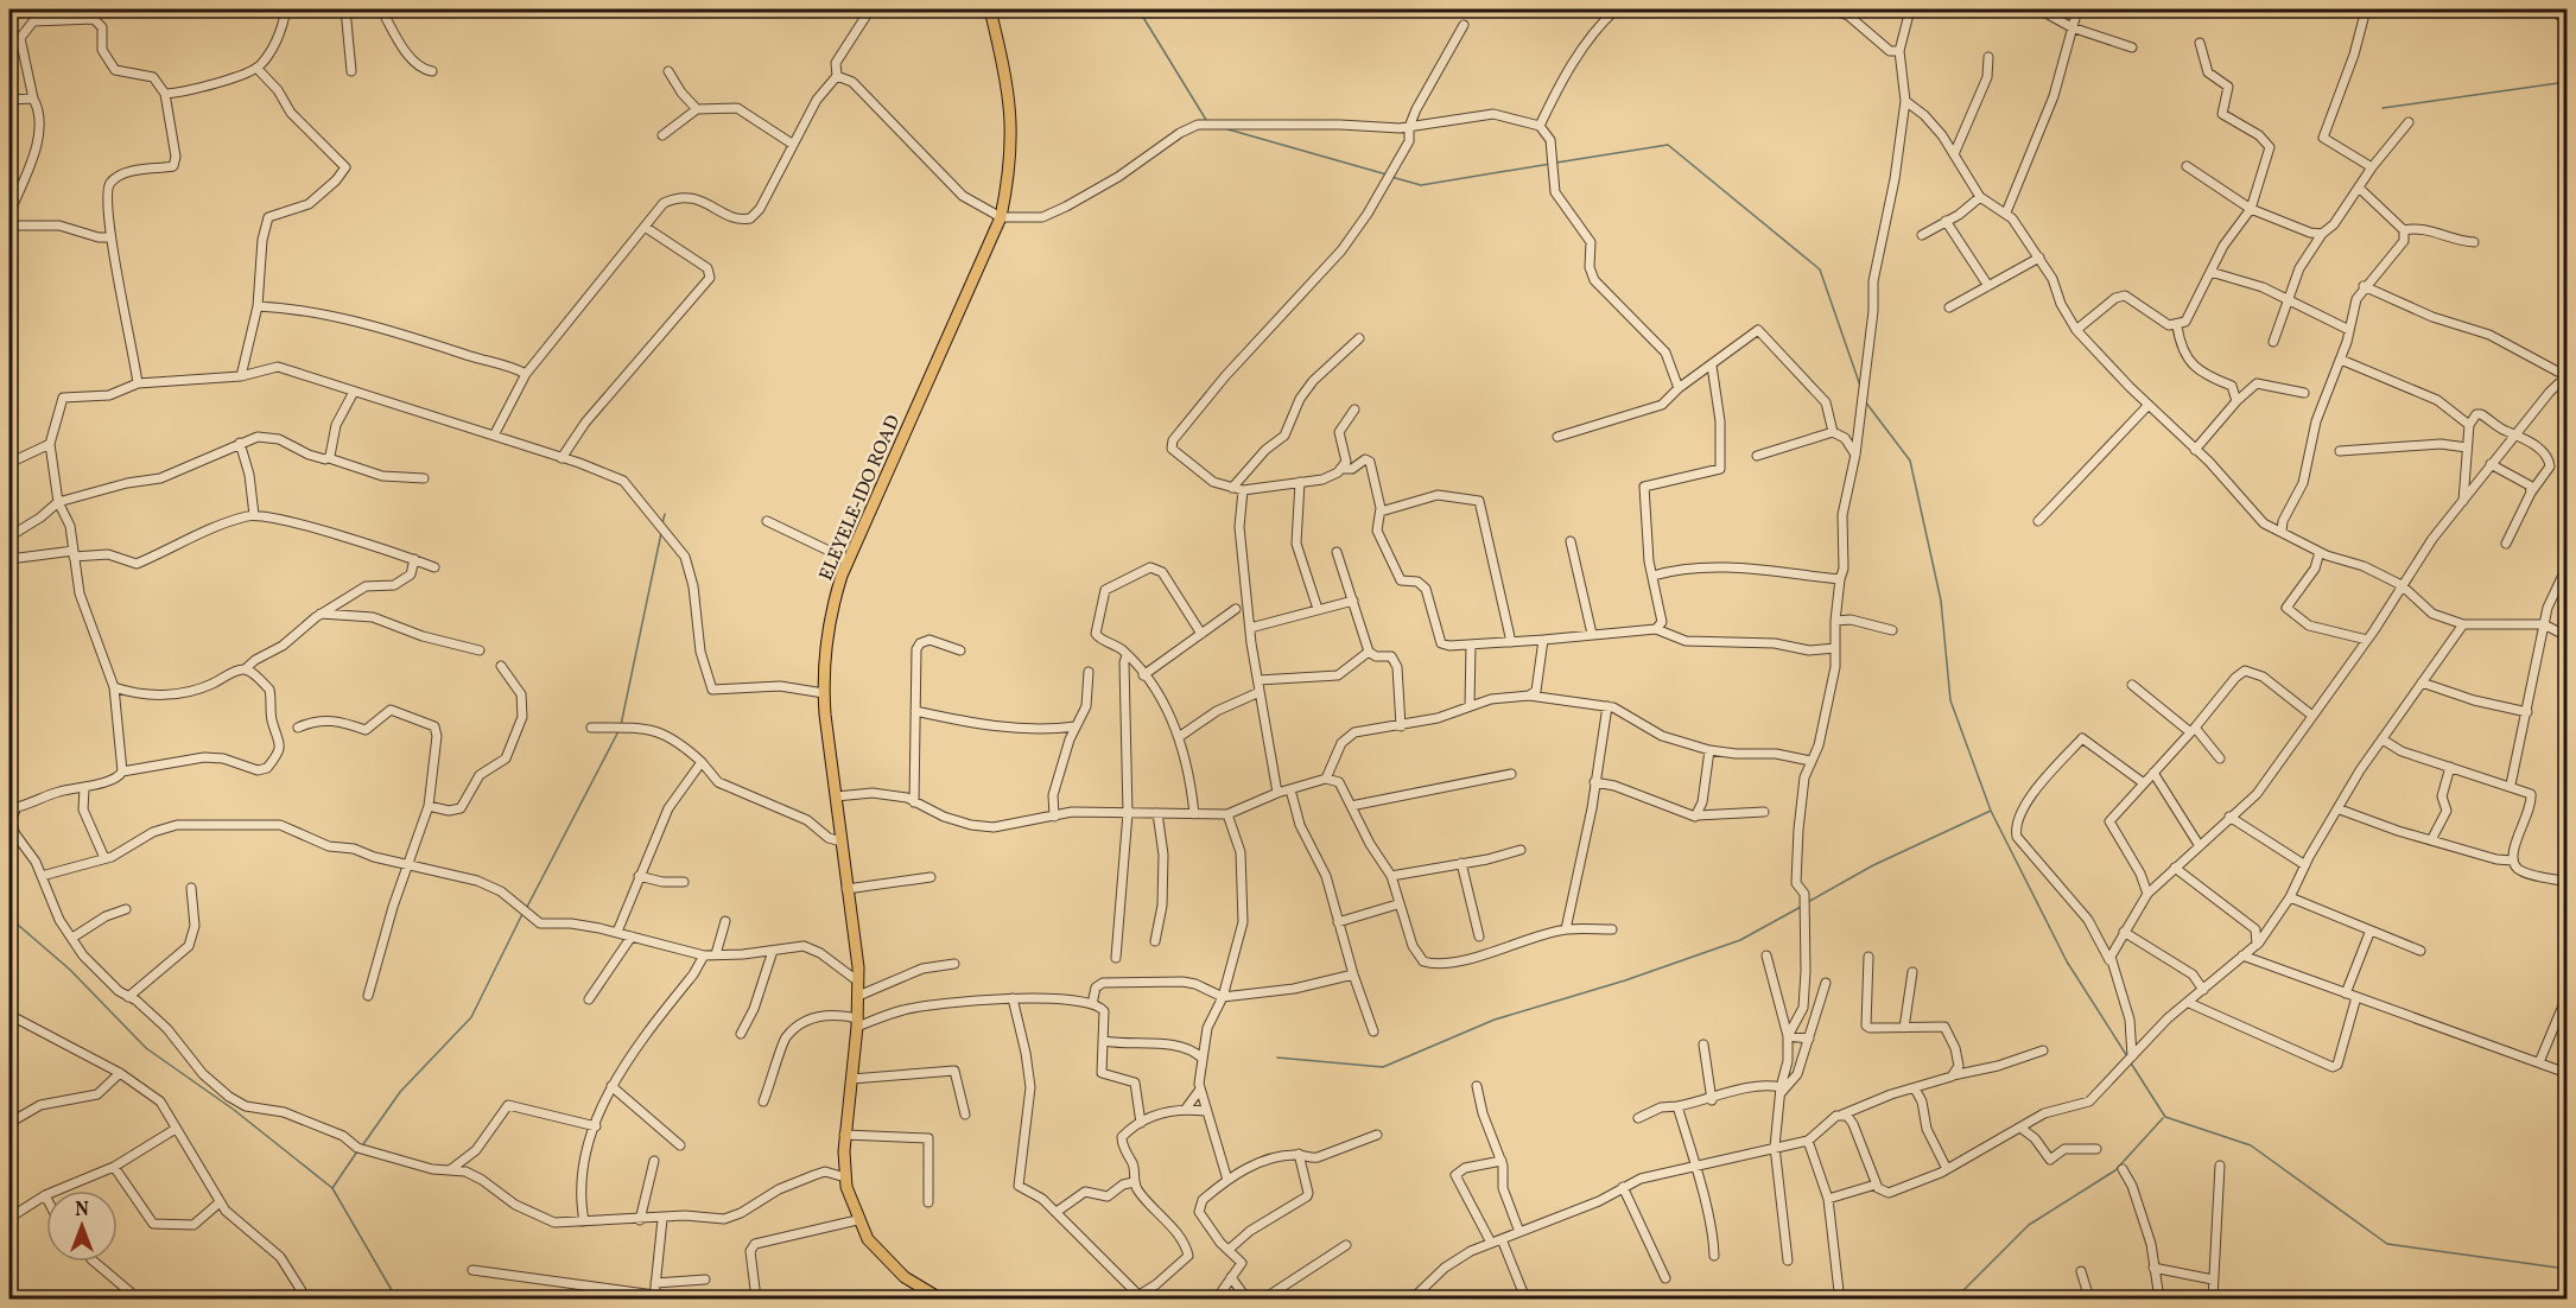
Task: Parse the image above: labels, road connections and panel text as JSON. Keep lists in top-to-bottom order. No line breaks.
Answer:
{"streets":{"main road":["ELEYELE-IDO ROAD"]},"north":"top"}
